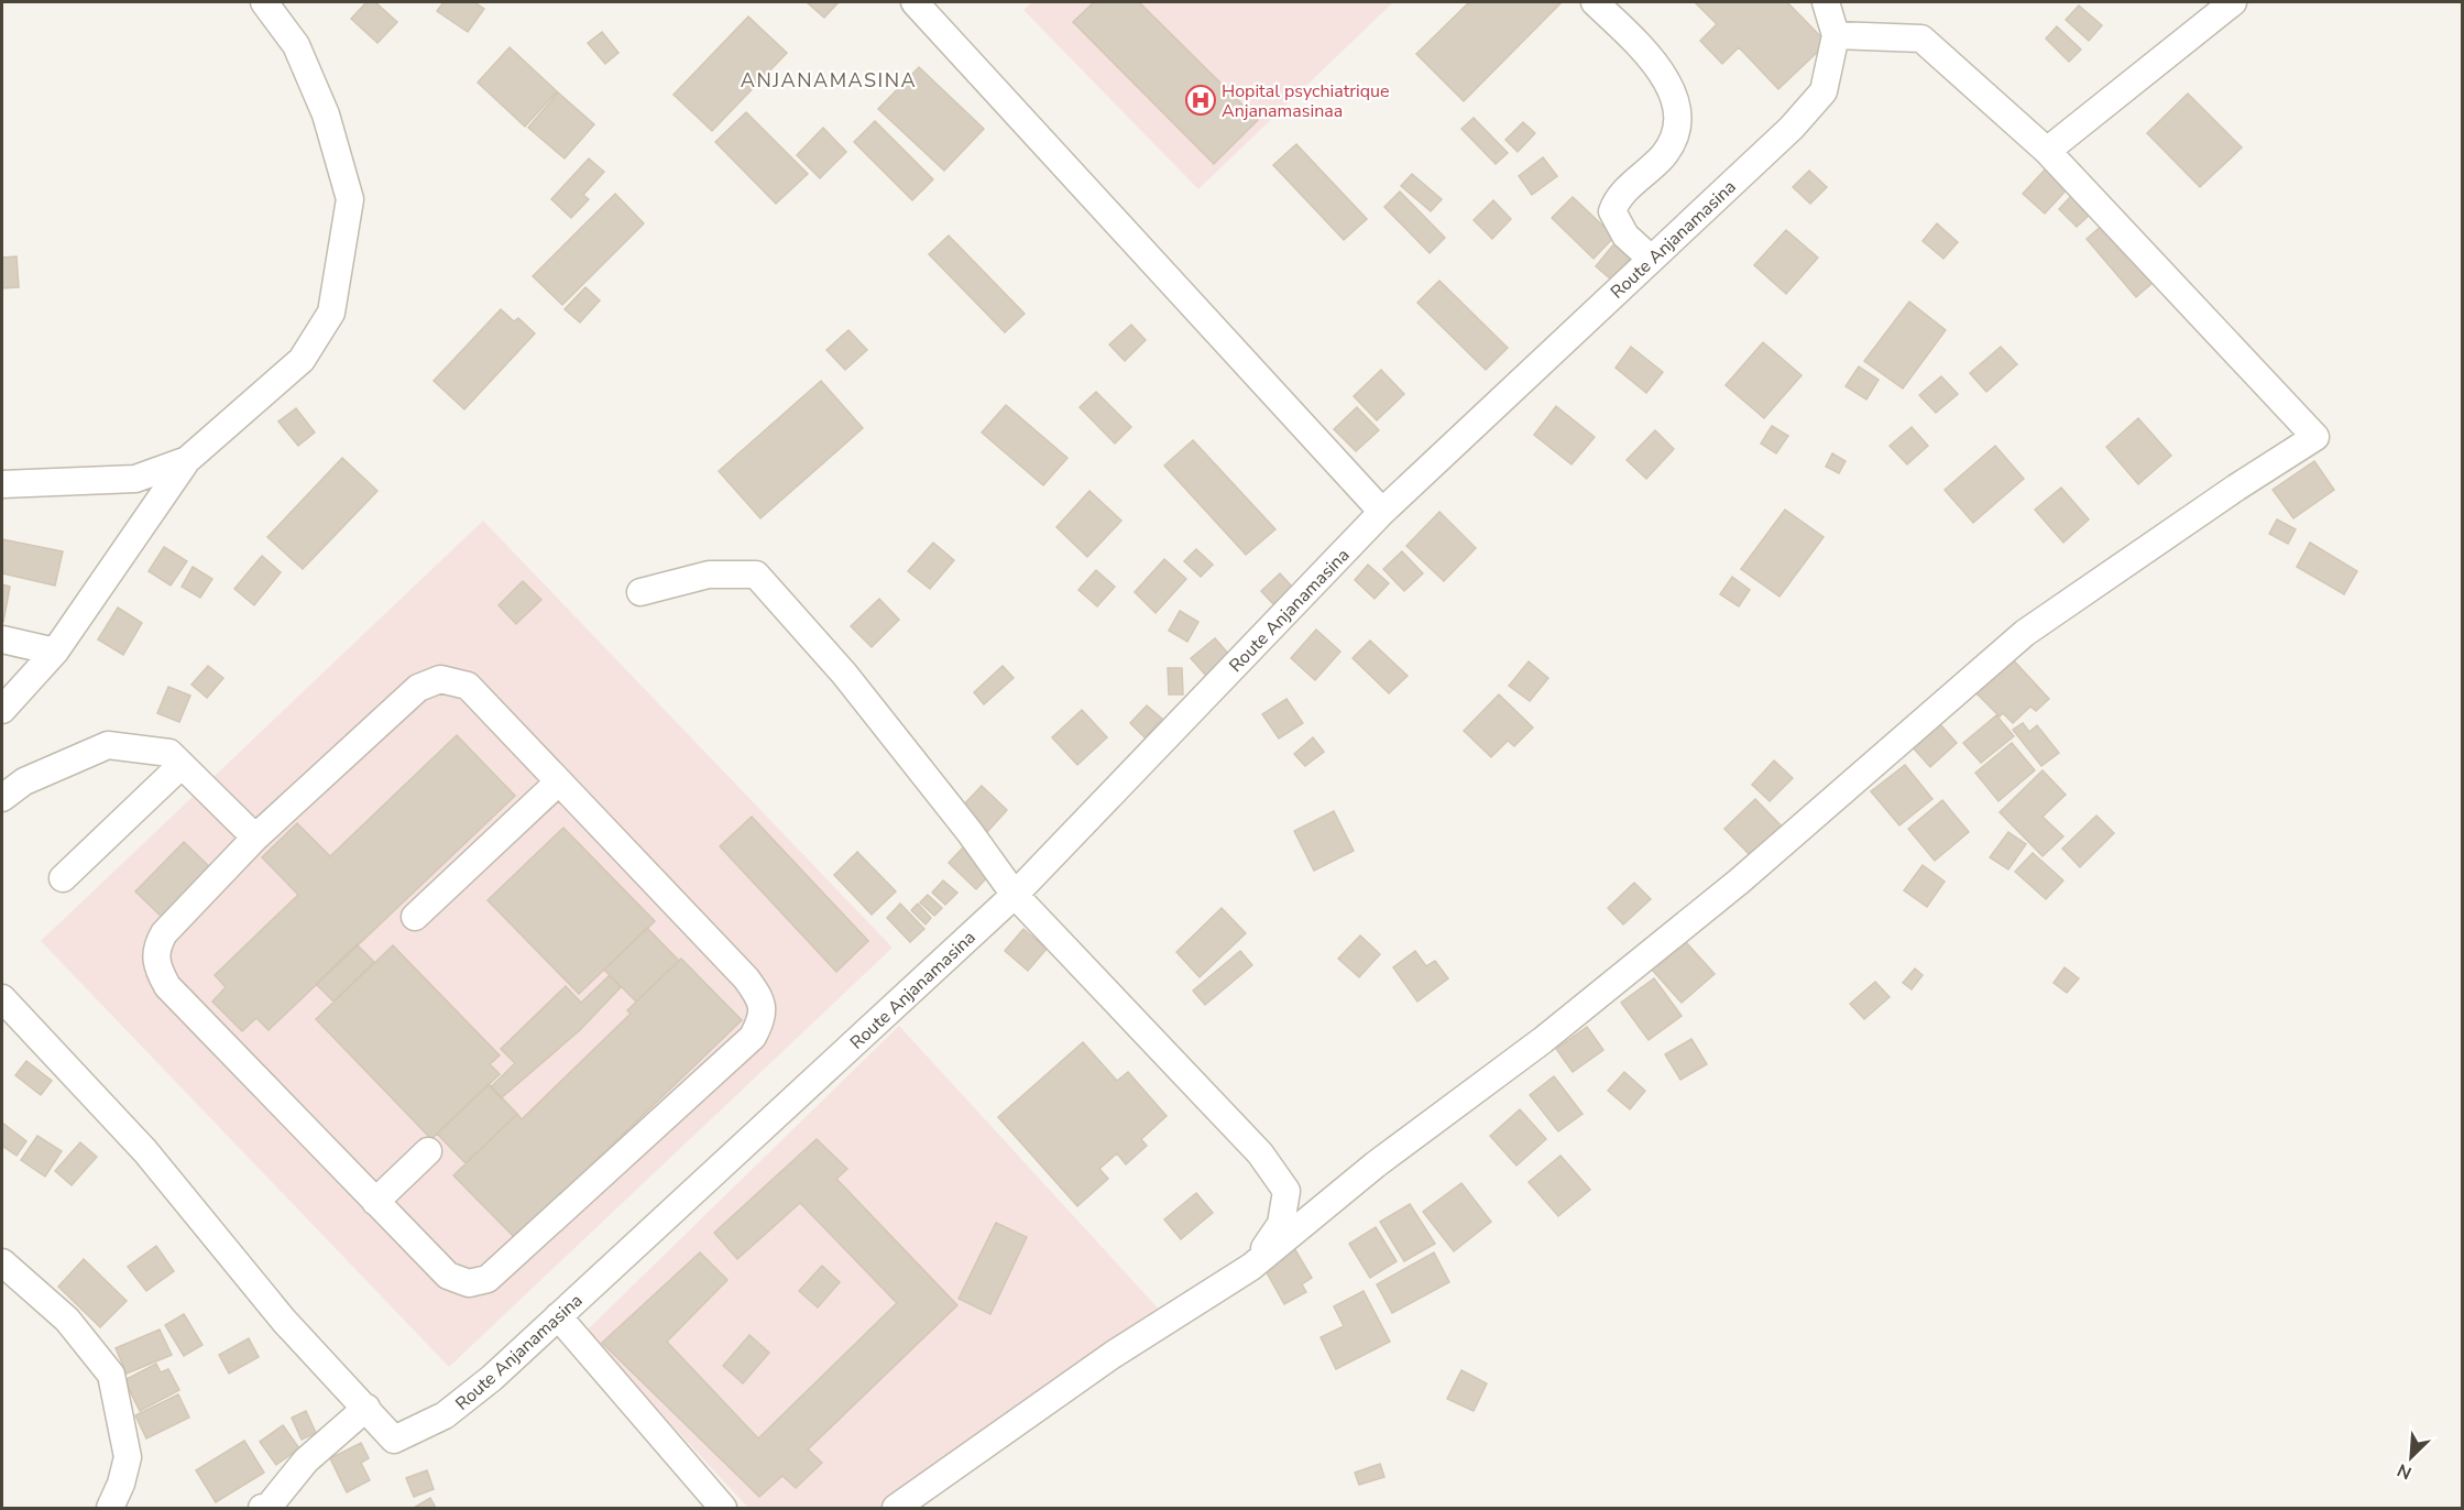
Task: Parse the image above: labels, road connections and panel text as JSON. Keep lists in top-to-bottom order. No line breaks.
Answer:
{"streets":{"street":["Route Anjanamasina"]},"districts":["ANJANAMASINA"],"places":{"hospital":["Hopital psychiatrique Anjanamasinaa"]},"north":"bottom left"}
